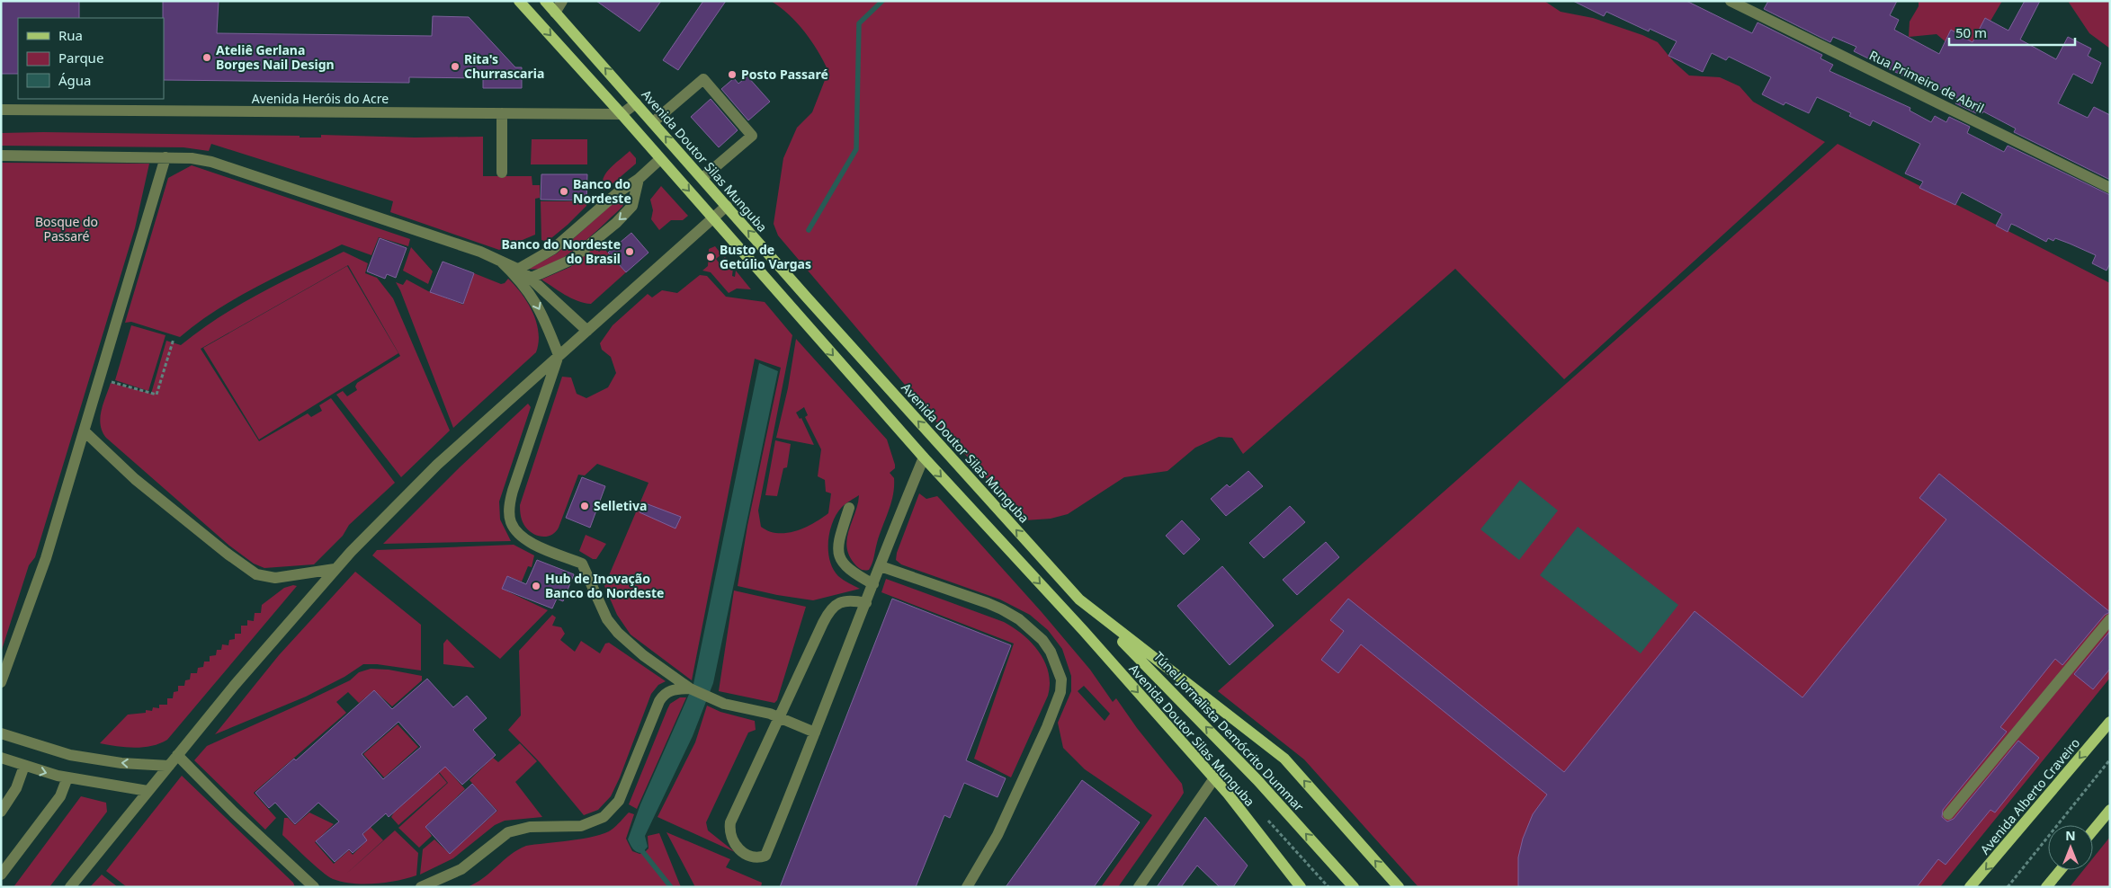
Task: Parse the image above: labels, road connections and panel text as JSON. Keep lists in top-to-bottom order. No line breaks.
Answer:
{"streets":{"main road":["Avenida Doutor Silas Munguba","Túnel Jornalista Demócrito Dummar","Avenida Alberto Craveiro"],"street":["Rua Primeiro de Abril","Avenida Heróis do Acre"]},"crossings":[["Avenida Heróis do Acre","Avenida Doutor Silas Munguba"],["Avenida Doutor Silas Munguba","Túnel Jornalista Demócrito Dummar"]],"one_way":["Túnel Jornalista Demócrito Dummar","Avenida Alberto Craveiro"],"parks":["Bosque do Passaré"],"places":["Ateliê Gerlana Borges Nail Design","Rita's Churrascaria","Posto Passaré","Banco do Nordeste","Banco do Nordeste do Brasil","Busto de Getúlio Vargas","Selletiva","Hub de Inovação Banco do Nordeste"],"legend":["Rua","Parque","Água"],"scale_bar":"50 m","north":"top"}
